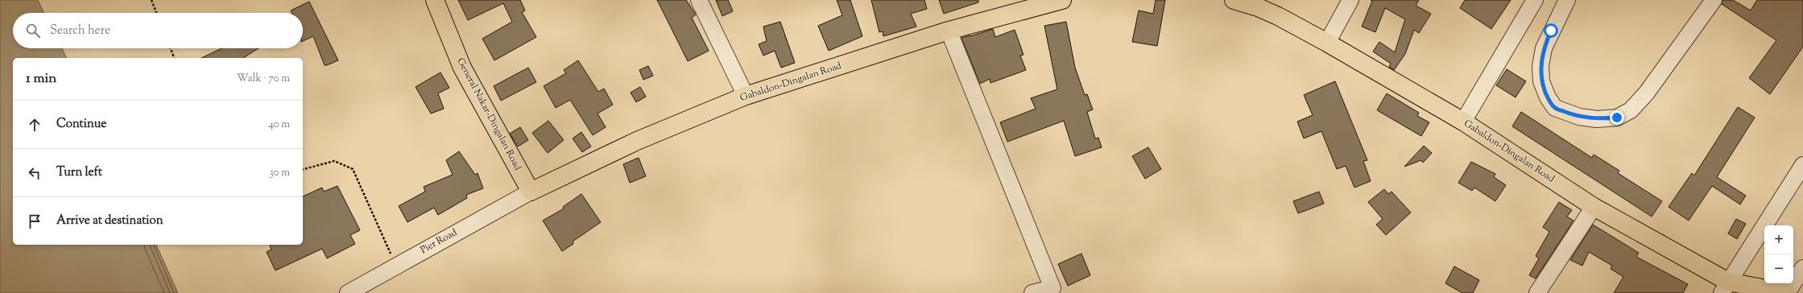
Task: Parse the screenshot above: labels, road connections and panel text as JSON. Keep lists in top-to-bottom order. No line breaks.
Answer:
{"streets":{"main road":["Gabaldon-Dingalan Road","General Nakar-Dingalan Road"],"street":["Pier Road"]},"crossings":[["Gabaldon-Dingalan Road","General Nakar-Dingalan Road"],["Gabaldon-Dingalan Road","Pier Road"],["General Nakar-Dingalan Road","Pier Road"]],"page":{"search":"Search here","heading":["1 min","Walk · 70 m"],"list":[["Continue","40 m"],["Turn left","30 m"],"Arrive at destination"],"map_buttons":["+","−"]}}
